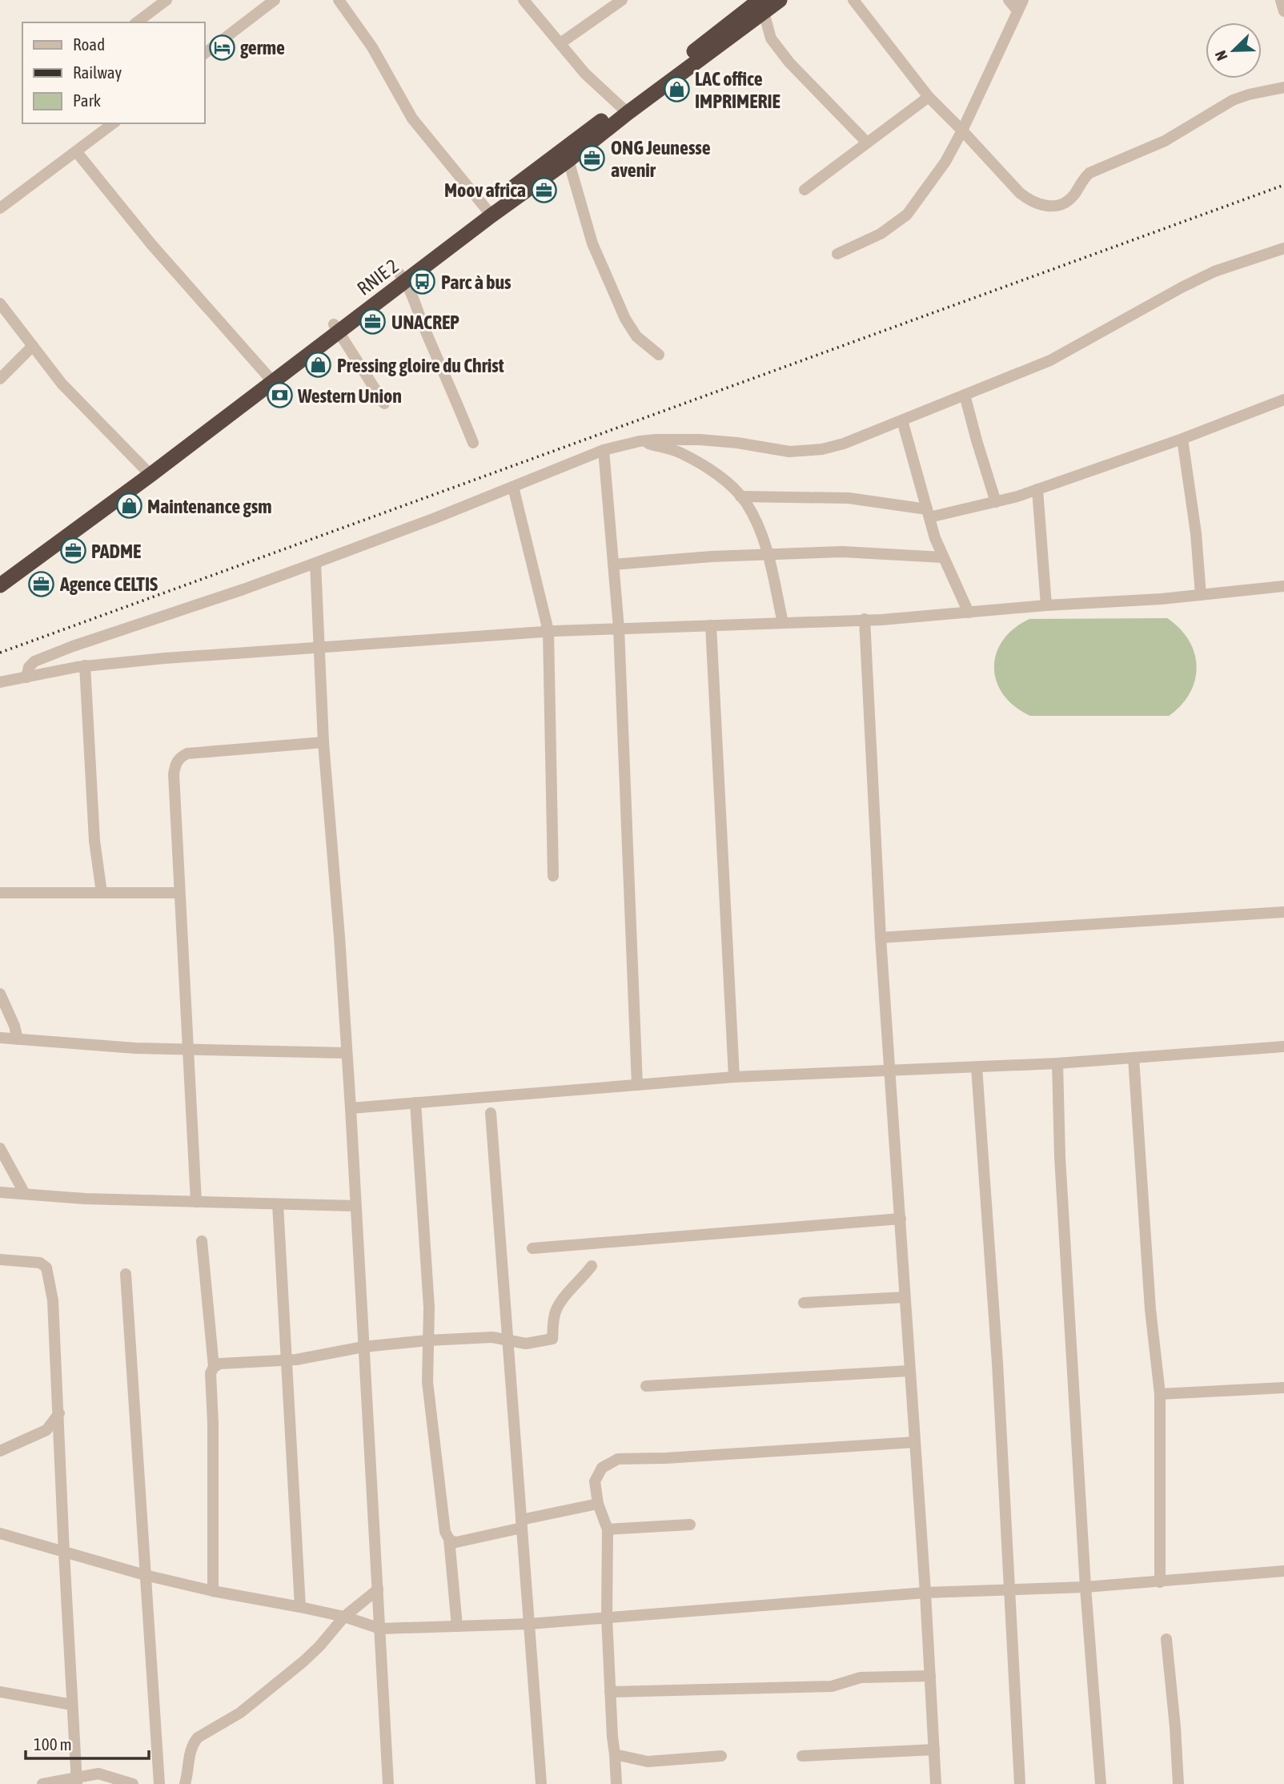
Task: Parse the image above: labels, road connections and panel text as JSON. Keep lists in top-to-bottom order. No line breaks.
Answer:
{"streets":{"highway":["RNIE 2"]},"places":{"hotel":["germe"],"shop":["LAC office IMPRIMERIE","Pressing gloire du Christ","Maintenance gsm"],"office":["ONG Jeunesse avenir","Moov africa","UNACREP","PADME","Agence CELTIS"],"bus stop":["Parc à bus"],"bank":["Western Union"]},"legend":["Road","Railway","Park"],"scale_bar":"100 m","north":"bottom left"}
